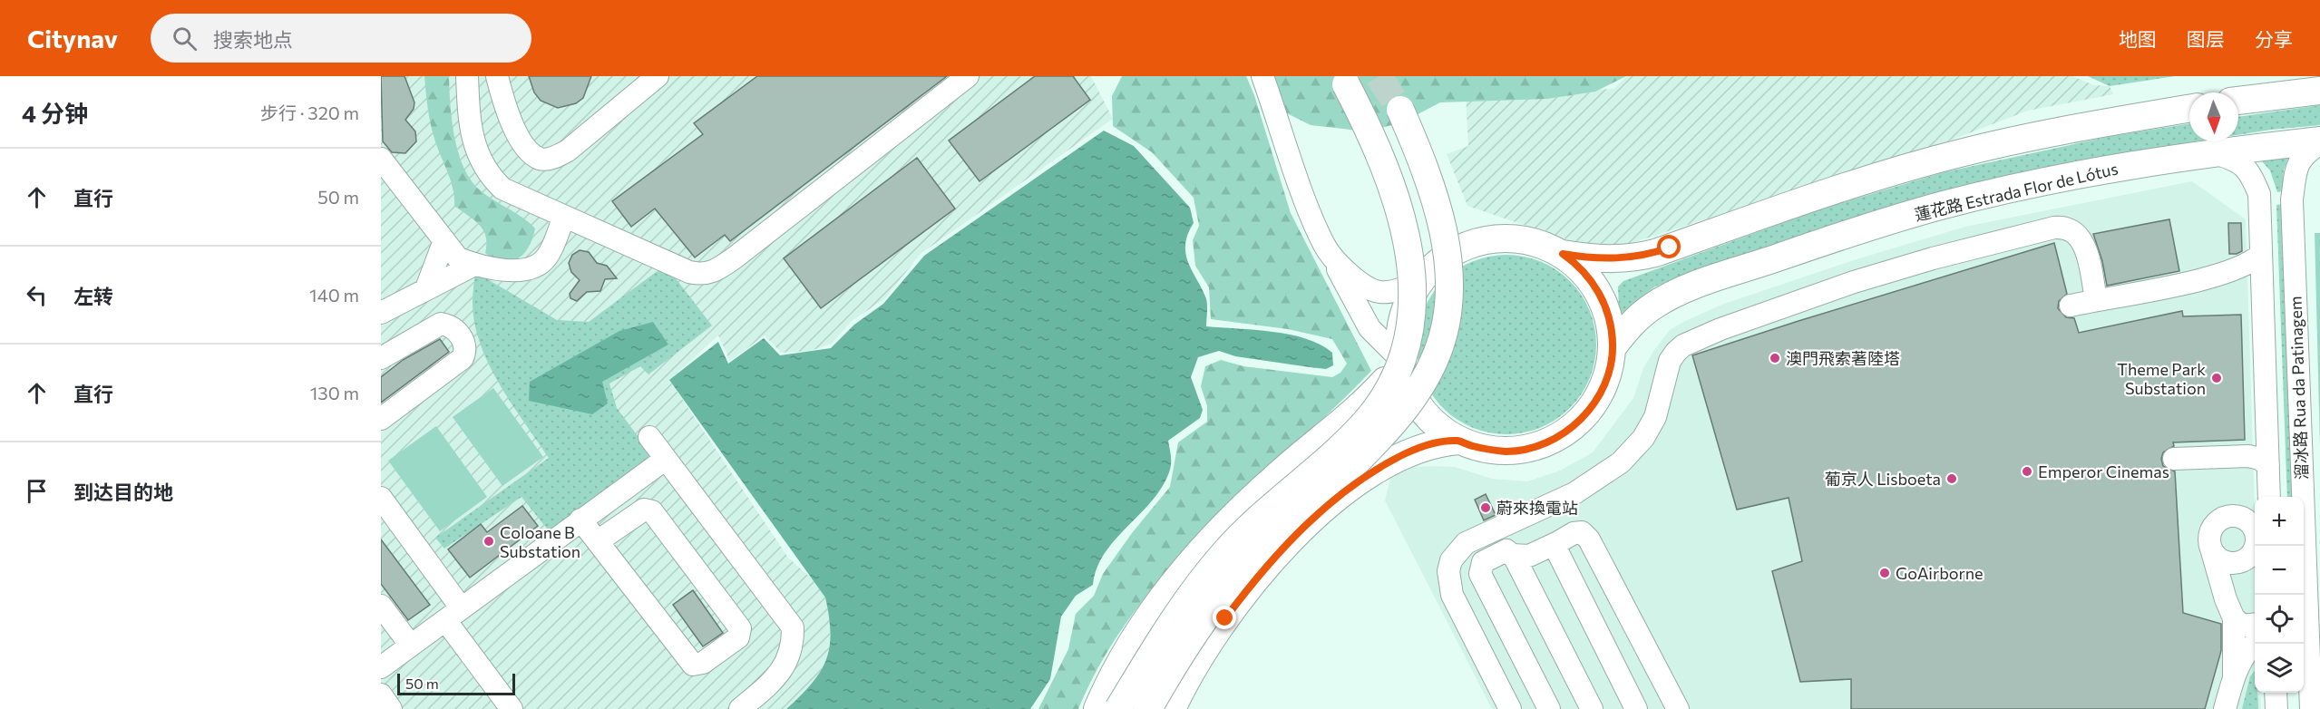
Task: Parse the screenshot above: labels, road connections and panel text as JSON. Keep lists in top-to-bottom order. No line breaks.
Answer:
{"streets":{"main road":["蓮花路 Estrada Flor de Lótus"],"street":["溜冰路 Rua da Patinagem"]},"crossings":[["蓮花路 Estrada Flor de Lótus","溜冰路 Rua da Patinagem"]],"places":["澳門飛索著陸塔","Theme Park Substation","Emperor Cinemas","葡京人 Lisboeta","蔚來換電站","Coloane B Substation","GoAirborne"],"scale_bar":"50 m","north":"bottom","page":{"header":"Citynav","search":"搜索地点","nav":["地图","图层","分享"],"heading":["4 分钟","步行 · 320 m"],"list":[["直行","50 m"],["左转","140 m"],["直行","130 m"],"到达目的地"],"map_buttons":["+","−"],"scale":"50 m"}}
